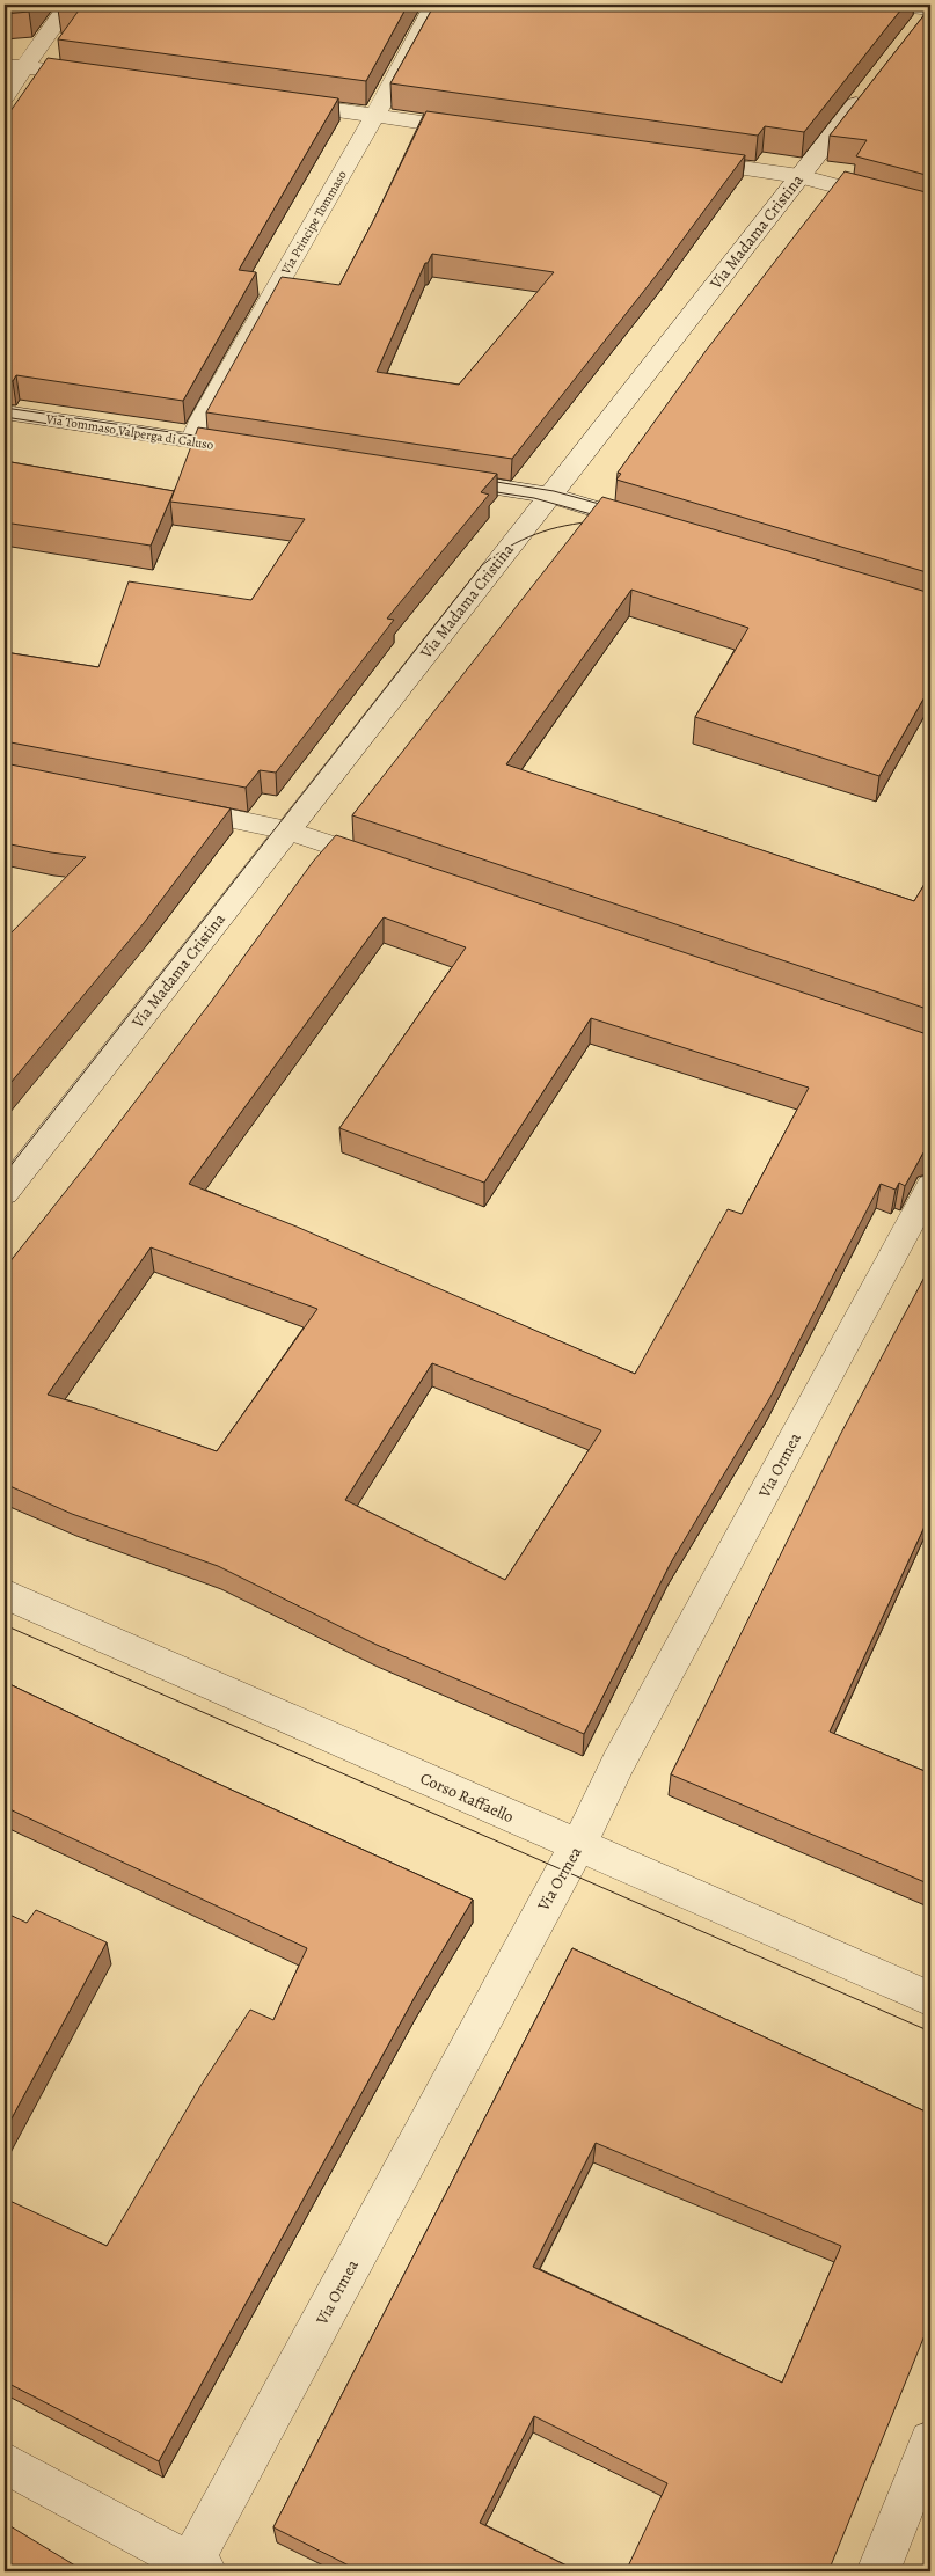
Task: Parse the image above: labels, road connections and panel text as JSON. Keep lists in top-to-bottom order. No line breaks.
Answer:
{"streets":{"street":["Via Principe Tommaso","Via Madama Cristina","Via Tommaso Valperga di Caluso","Via Ormea","Corso Raffaello"]},"crossings":[["Via Principe Tommaso","Via Tommaso Valperga di Caluso"],["Via Ormea","Corso Raffaello"]]}
